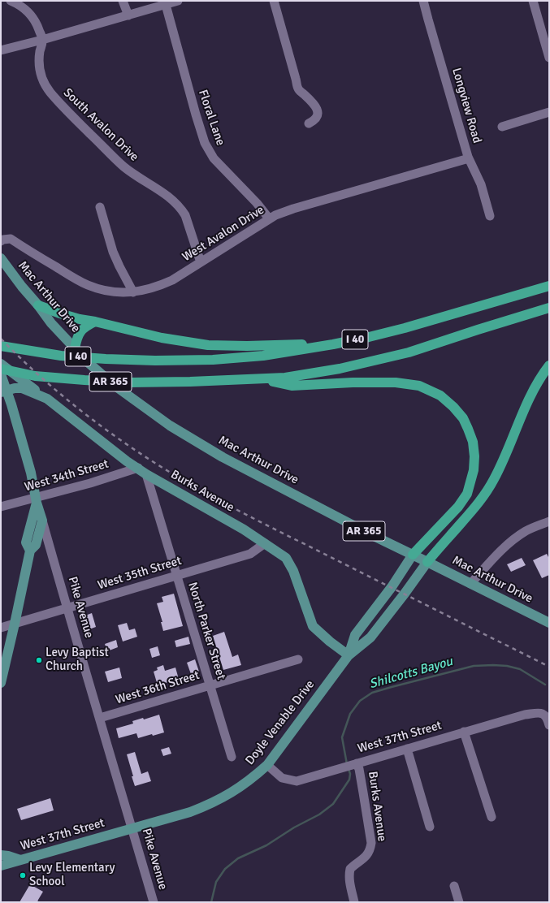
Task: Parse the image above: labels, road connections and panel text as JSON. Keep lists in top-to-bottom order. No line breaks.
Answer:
{"streets":{"highway":["I 40"],"main road":["Mac Arthur Drive","AR 365","Burks Avenue","Pike Avenue","Doyle Venable Drive","West 37th Street"],"street":["Longview Road","Floral Lane","South Avalon Drive","West Avalon Drive","West 34th Street","West 35th Street","North Parker Street","West 36th Street"]},"crossings":[["Longview Road","West Avalon Drive"],["Floral Lane","West Avalon Drive"],["South Avalon Drive","West Avalon Drive"],["Mac Arthur Drive","Doyle Venable Drive"],["West 34th Street","Burks Avenue"],["West 34th Street","Pike Avenue"],["Burks Avenue","West 35th Street"],["Burks Avenue","Pike Avenue"],["Burks Avenue","North Parker Street"],["Burks Avenue","Doyle Venable Drive"],["Burks Avenue","West 37th Street"],["West 35th Street","Pike Avenue"],["West 35th Street","North Parker Street"],["Pike Avenue","West 36th Street"],["Pike Avenue","Doyle Venable Drive"],["Pike Avenue","West 37th Street"],["North Parker Street","West 36th Street"],["Doyle Venable Drive","West 37th Street"]],"water":["Shilcotts Bayou"],"places":["Levy Baptist Church","Levy Elementary School"]}
